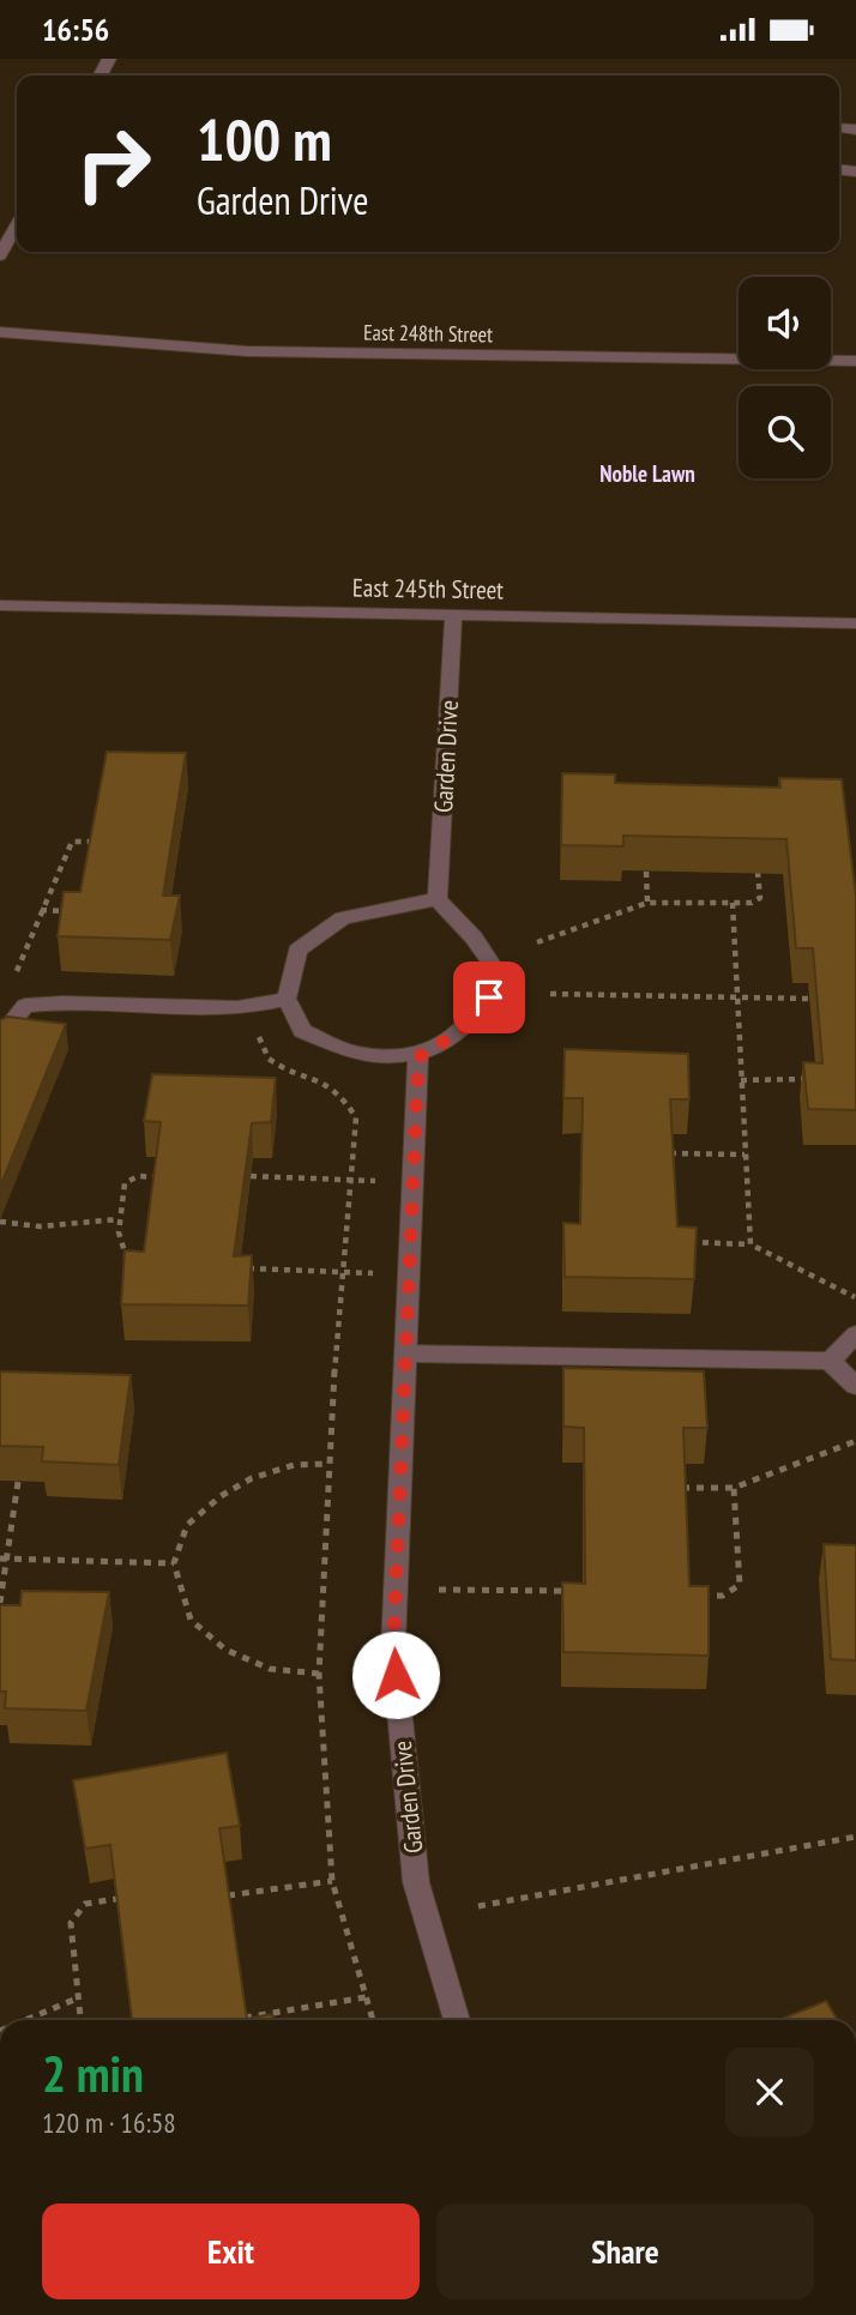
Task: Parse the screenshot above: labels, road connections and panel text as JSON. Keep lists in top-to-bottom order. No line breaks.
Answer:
{"streets":{"street":["East 248th Street","East 245th Street","Garden Drive"]},"crossings":[["East 245th Street","Garden Drive"]],"districts":["Noble Lawn"],"page":{"status":"16:56","turn":["100 m","Garden Drive"],"heading":["2 min","120 m · 16:58"],"buttons":["Exit","Share"]}}
